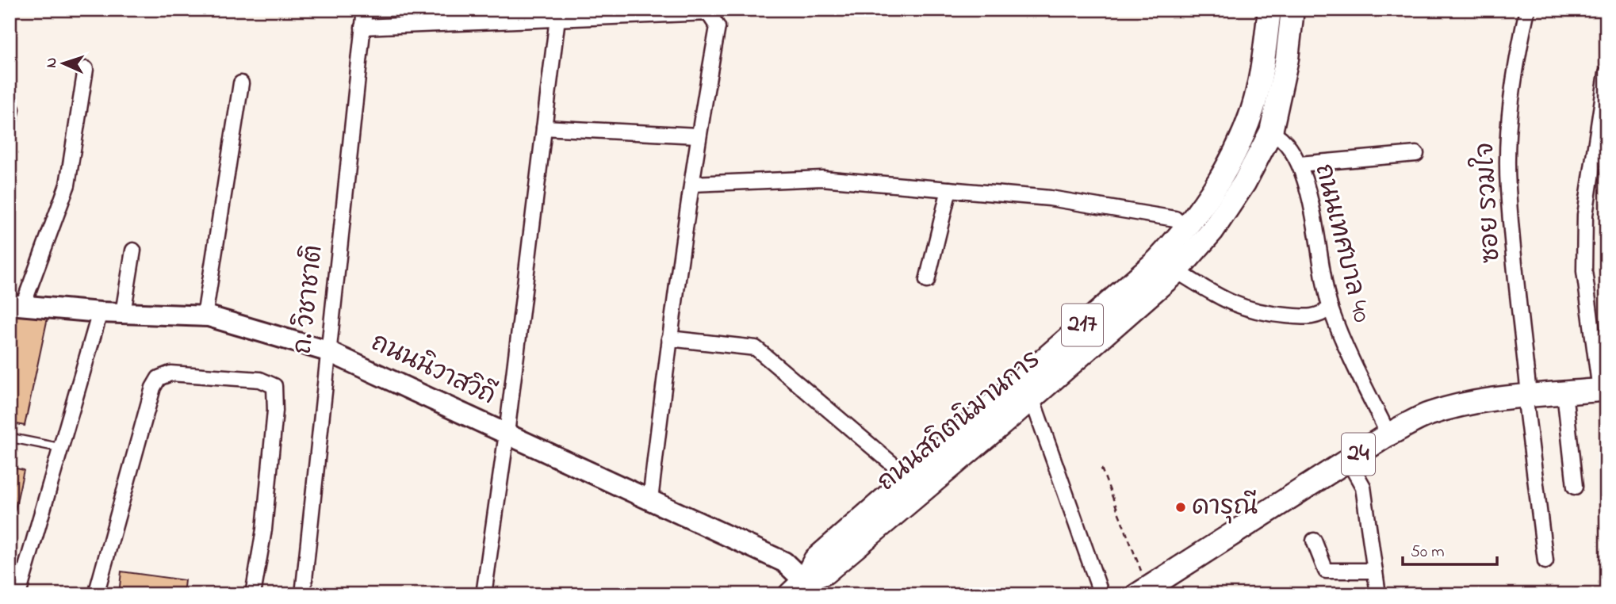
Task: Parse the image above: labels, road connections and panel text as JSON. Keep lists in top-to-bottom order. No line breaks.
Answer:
{"streets":{"main road":["217","ถนนนิวาสวิถี","ถนนสถิตนิมานการ","24"],"street":["ซอย รวมใจ","ถนนเทศบาล 40","ถ. วิชาชาติ"]},"crossings":[["ซอย รวมใจ","24"],["ถนนเทศบาล 40","ถนนสถิตนิมานการ"],["ถนนเทศบาล 40","24"],["ถ. วิชาชาติ","ถนนนิวาสวิถี"],["ถนนนิวาสวิถี","ถนนสถิตนิมานการ"]],"places":["ดารุณี"],"scale_bar":"50 m","north":"left"}
